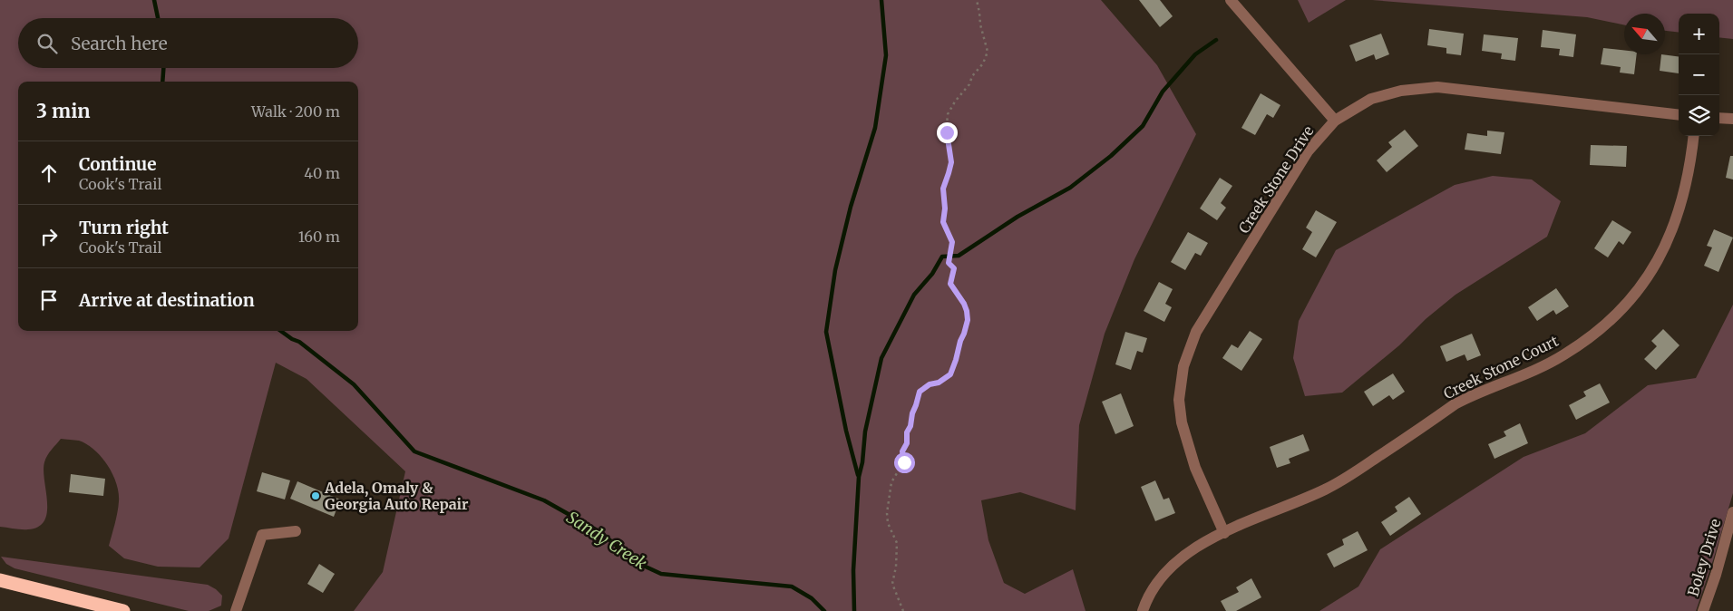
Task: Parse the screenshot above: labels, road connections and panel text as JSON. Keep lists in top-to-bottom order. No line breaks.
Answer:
{"streets":{"street":["Creek Stone Drive","Creek Stone Court","Boley Drive"]},"crossings":[["Creek Stone Drive","Creek Stone Court"]],"water":["Sandy Creek"],"places":["Adela, Omaly & Georgia Auto Repair"],"north":"top left","page":{"map_buttons":["+","−"],"search":"Search here","heading":["3 min","Walk · 200 m"],"list":[["Continue","Cook's Trail","40 m"],["Turn right","Cook's Trail","160 m"],"Arrive at destination"]}}
